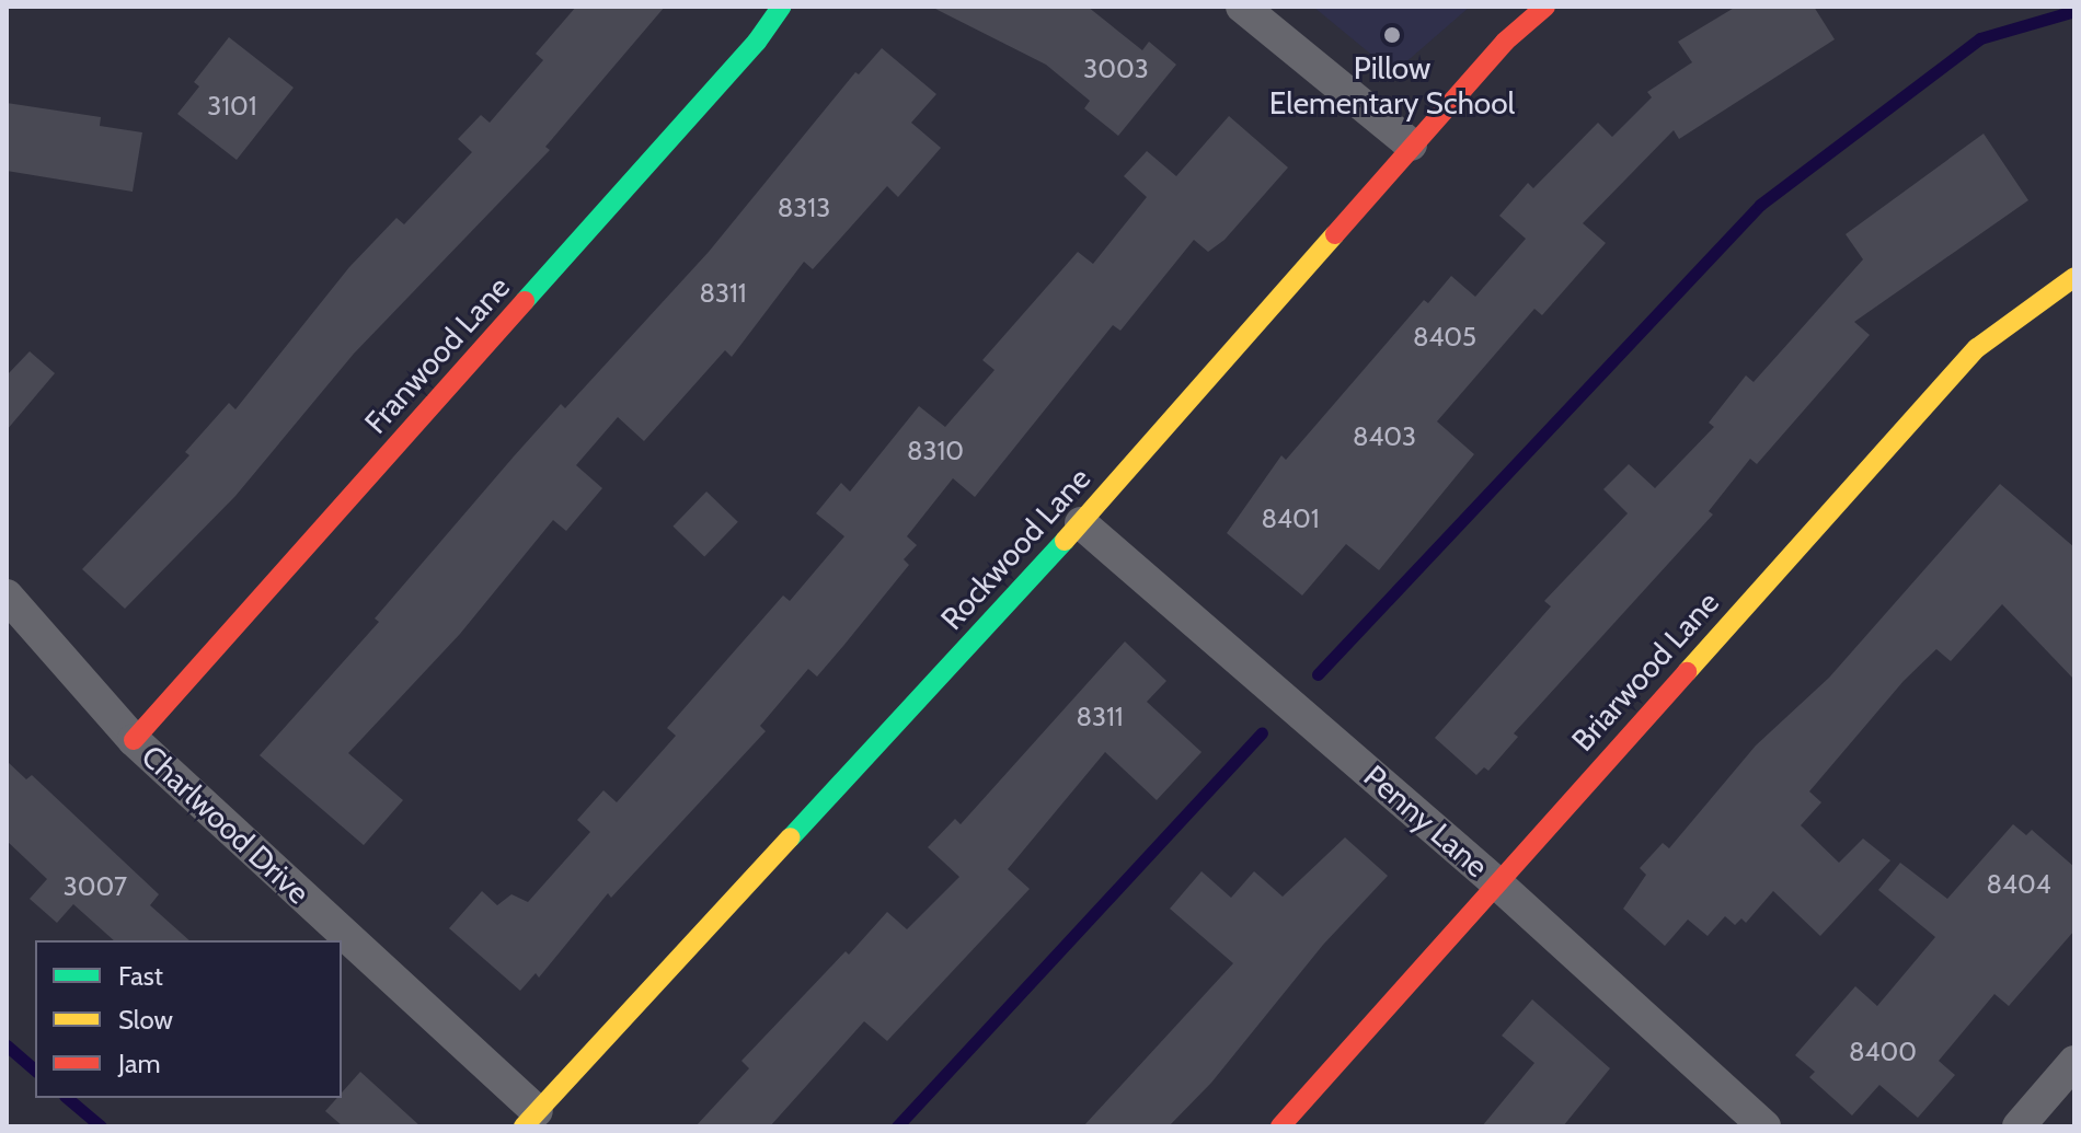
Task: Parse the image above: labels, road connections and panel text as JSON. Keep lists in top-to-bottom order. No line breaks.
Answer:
{"streets":{"street":["Franwood Lane","Rockwood Lane","Briarwood Lane","Penny Lane","Charlwood Drive"]},"crossings":[["Franwood Lane","Charlwood Drive"],["Rockwood Lane","Penny Lane"],["Rockwood Lane","Charlwood Drive"],["Briarwood Lane","Penny Lane"]],"places":["Pillow Elementary School"],"house_numbers":["3003","3101","8313","8311","8405","8403","8310","8401","8311","8404","3007","8400"],"legend":["Fast","Slow","Jam"]}
